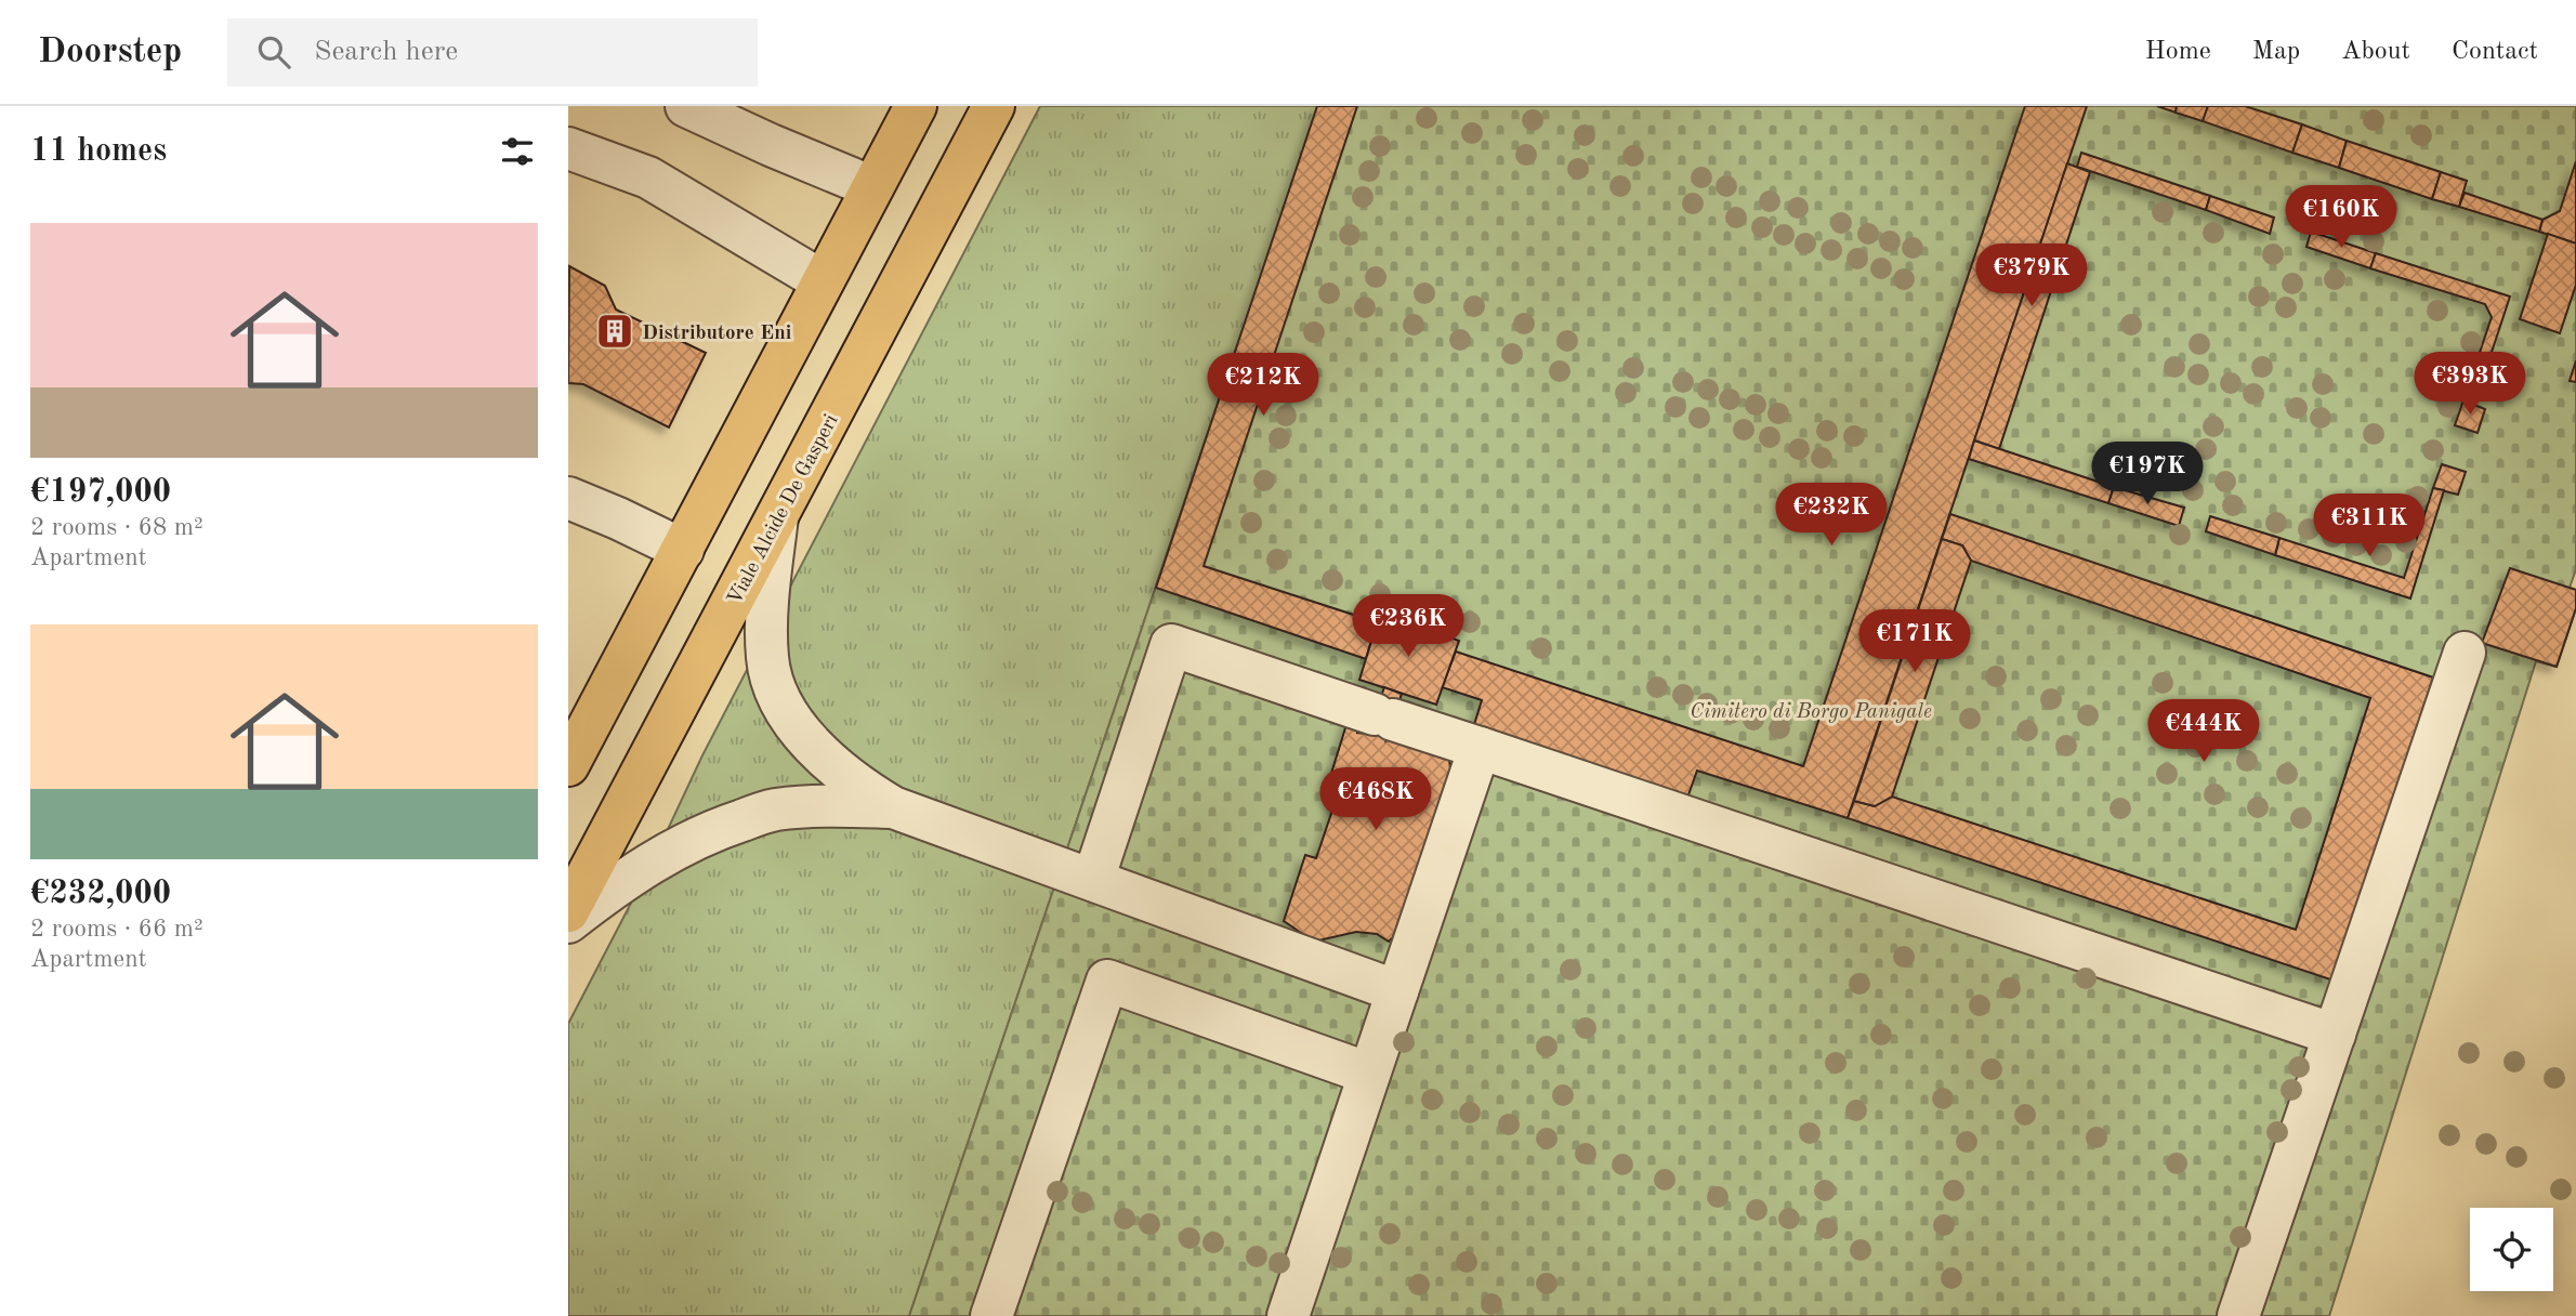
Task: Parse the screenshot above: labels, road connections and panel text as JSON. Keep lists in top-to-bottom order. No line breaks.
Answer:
{"streets":{"main road":["Viale Alcide De Gasperi"]},"parks":["Cimitero di Borgo Panigale"],"places":{"building":["Distributore Eni"]},"page":{"header":"Doorstep","search":"Search here","nav":["Home","Map","About","Contact"],"heading":"11 homes","price":["€160K","€379K","€393K","€212K","€197K","€232K","€311K","€236K","€171K","€444K","€468K"],"list":[{"name":"€197,000","note":"2 rooms · 68 m² · Apartment"},{"name":"€232,000","note":"2 rooms · 66 m² · Apartment"}]}}
